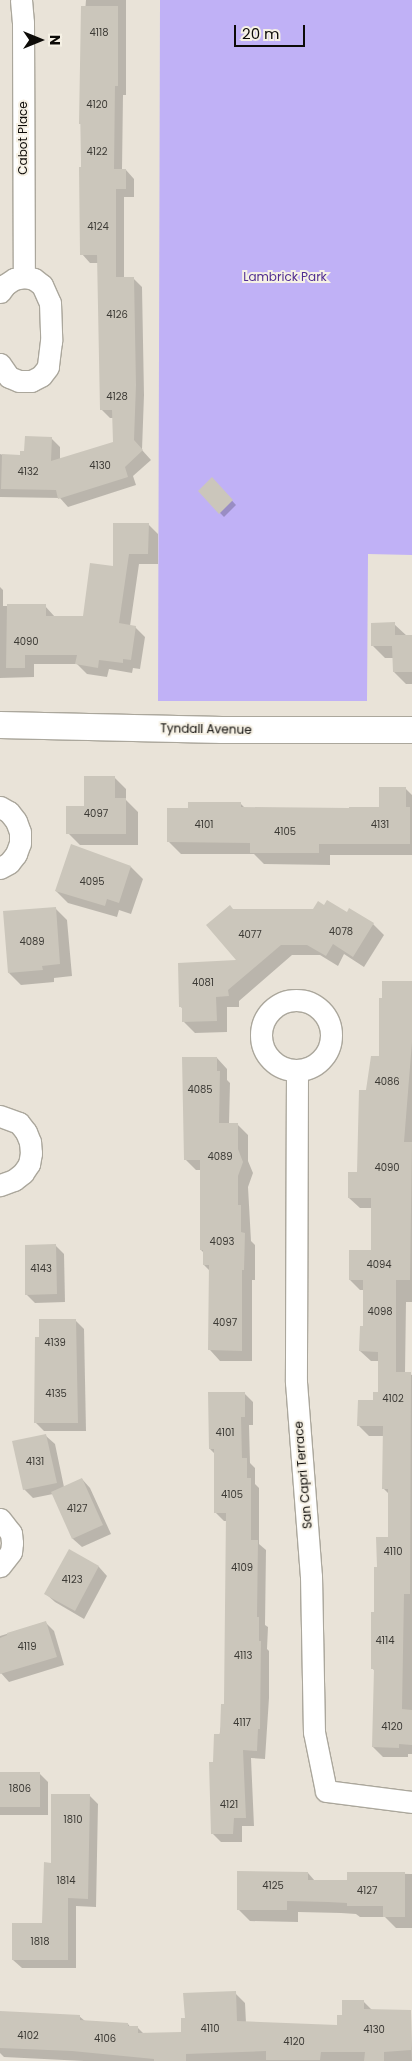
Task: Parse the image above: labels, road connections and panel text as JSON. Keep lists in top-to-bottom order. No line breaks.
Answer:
{"streets":{"street":["Cabot Place","Tyndall Avenue","San Capri Terrace"]},"parks":["Lambrick Park"],"house_numbers":["4118","4120","4122","4124","4126","4128","4130","4132","4090","4097","4101","4131","4105","4095","4078","4077","4089","4081","4086","4085","4089","4090","4093","4094","4143","4098","4097","4139","4135","4102","4101","4131","4105","4127","4110","4109","4123","4114","4119","4113","4117","4120","1806","4121","1810","1814","4125","4127","1818","4110","4130","4102","4106","4120"],"scale_bar":"20 m","north":"right"}
